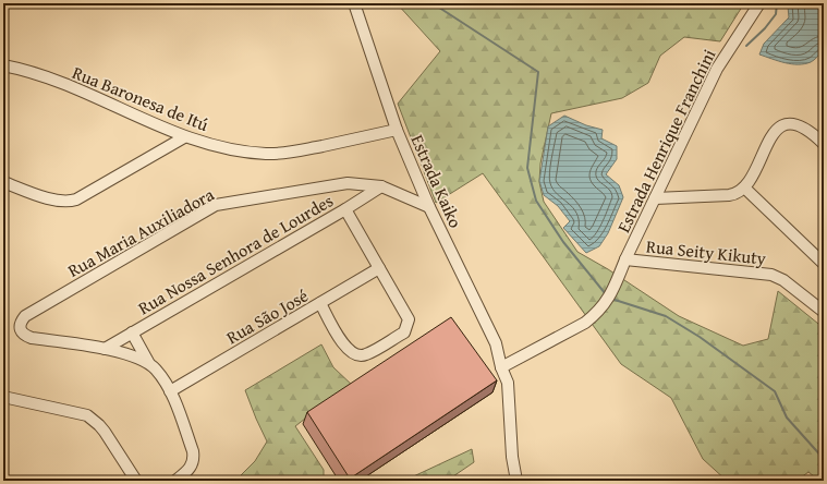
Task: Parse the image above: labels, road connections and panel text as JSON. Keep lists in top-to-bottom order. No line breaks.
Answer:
{"streets":{"street":["Rua Baronesa de Itú","Estrada Henrique Franchini","Estrada Kaiko","Rua Maria Auxiliadora","Rua Seity Kikuty","Rua Nossa Senhora de Lourdes","Rua São José"]},"crossings":[["Rua Baronesa de Itú","Estrada Kaiko"],["Estrada Henrique Franchini","Estrada Kaiko"],["Estrada Henrique Franchini","Rua Seity Kikuty"],["Estrada Kaiko","Rua Maria Auxiliadora"],["Rua Maria Auxiliadora","Rua Nossa Senhora de Lourdes"]]}
